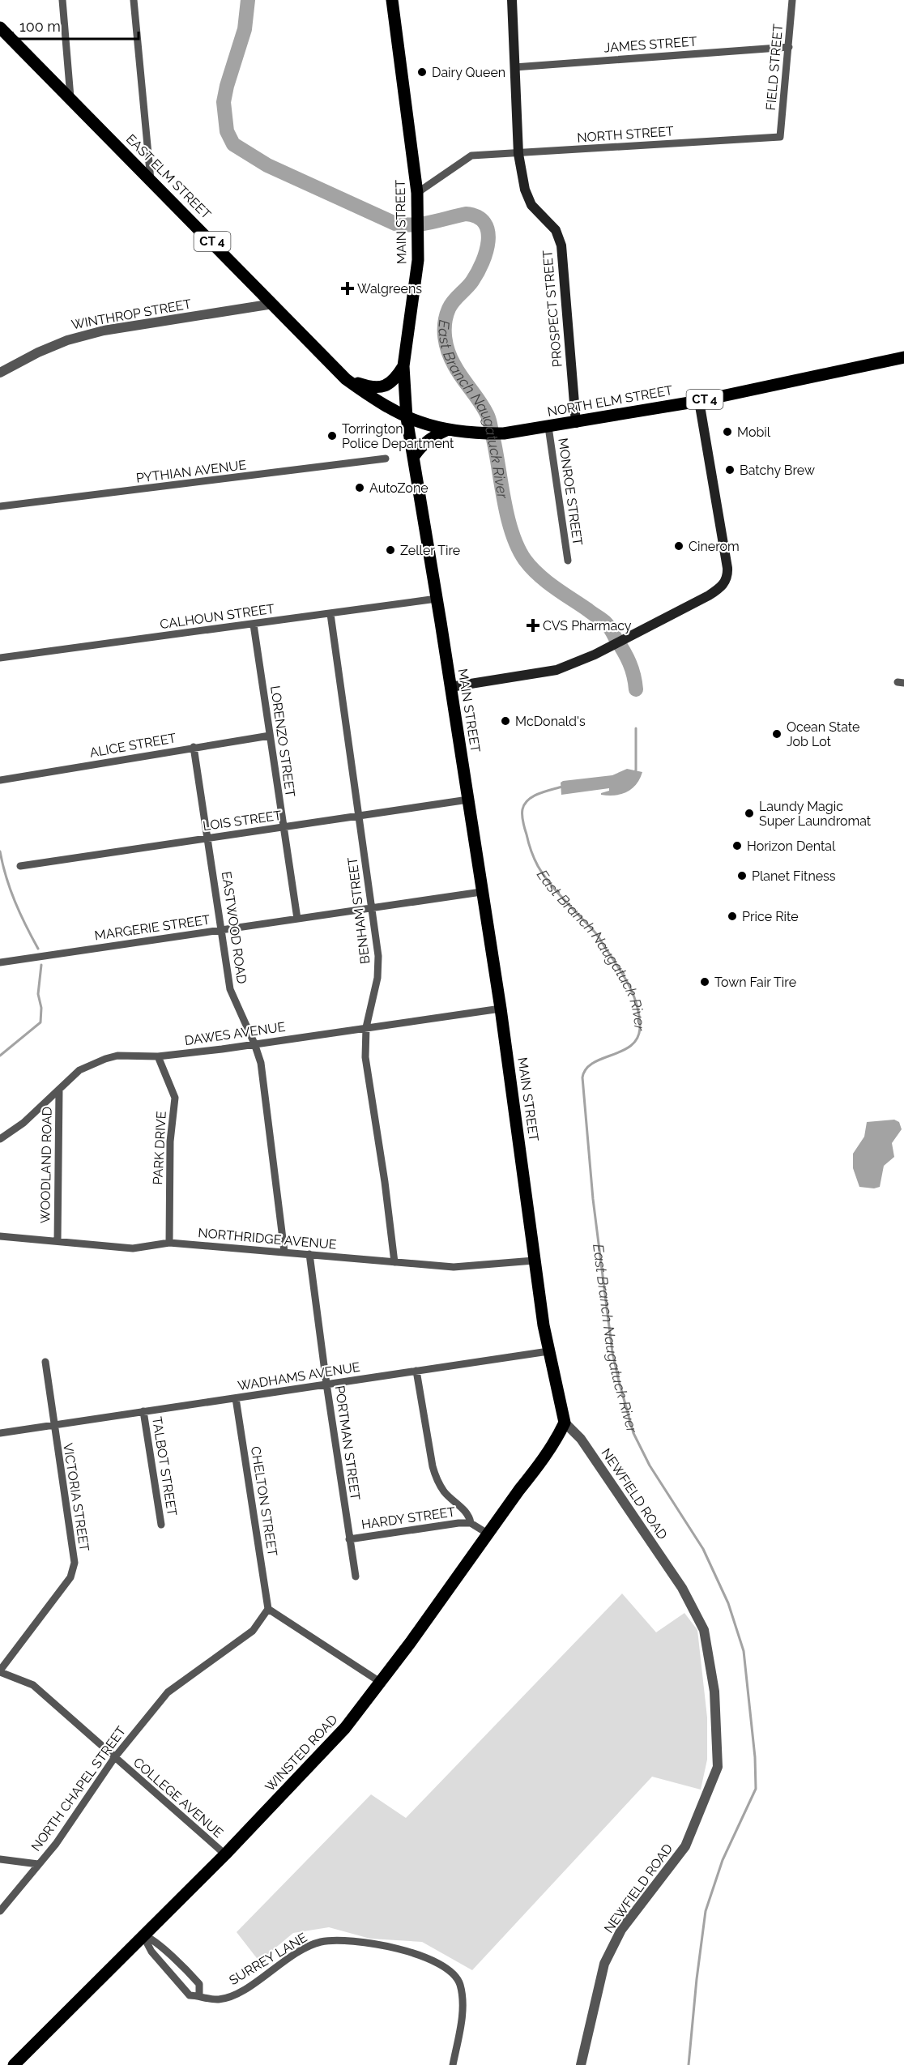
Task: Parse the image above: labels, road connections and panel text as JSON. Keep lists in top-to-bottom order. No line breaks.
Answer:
{"streets":{"main road":["EAST ELM STREET","MAIN STREET","CT 4","PROSPECT STREET","NORTH ELM STREET","WINSTED ROAD"],"street":["JAMES STREET","FIELD STREET","NORTH STREET","WINTHROP STREET","PYTHIAN AVENUE","MONROE STREET","CALHOUN STREET","LORENZO STREET","ALICE STREET","LOIS STREET","BENHAM STREET","MARGERIE STREET","EASTWOOD ROAD","DAWES AVENUE","PARK DRIVE","WOODLAND ROAD","NORTHRIDGE AVENUE","WADHAMS AVENUE","PORTMAN STREET","TALBOT STREET","NEWFIELD ROAD","VICTORIA STREET","CHELTON STREET","HARDY STREET","NORTH CHAPEL STREET","COLLEGE AVENUE","SURREY LANE"]},"crossings":[["JAMES STREET","FIELD STREET"],["JAMES STREET","PROSPECT STREET"],["FIELD STREET","NORTH STREET"],["NORTH STREET","MAIN STREET"],["NORTH STREET","PROSPECT STREET"],["EAST ELM STREET","MAIN STREET"],["EAST ELM STREET","WINTHROP STREET"],["EAST ELM STREET","NORTH ELM STREET"],["MAIN STREET","NORTH ELM STREET"],["MAIN STREET","CALHOUN STREET"],["MAIN STREET","LOIS STREET"],["MAIN STREET","MARGERIE STREET"],["MAIN STREET","DAWES AVENUE"],["MAIN STREET","NORTHRIDGE AVENUE"],["MAIN STREET","WADHAMS AVENUE"],["MAIN STREET","NEWFIELD ROAD"],["MAIN STREET","WINSTED ROAD"],["PROSPECT STREET","NORTH ELM STREET"],["NORTH ELM STREET","MONROE STREET"],["CALHOUN STREET","LORENZO STREET"],["CALHOUN STREET","BENHAM STREET"],["LORENZO STREET","ALICE STREET"],["LORENZO STREET","LOIS STREET"],["LORENZO STREET","MARGERIE STREET"],["ALICE STREET","EASTWOOD ROAD"],["LOIS STREET","BENHAM STREET"],["LOIS STREET","EASTWOOD ROAD"],["BENHAM STREET","MARGERIE STREET"],["BENHAM STREET","DAWES AVENUE"],["BENHAM STREET","NORTHRIDGE AVENUE"],["MARGERIE STREET","EASTWOOD ROAD"],["EASTWOOD ROAD","DAWES AVENUE"],["EASTWOOD ROAD","NORTHRIDGE AVENUE"],["DAWES AVENUE","PARK DRIVE"],["DAWES AVENUE","WOODLAND ROAD"],["PARK DRIVE","NORTHRIDGE AVENUE"],["WOODLAND ROAD","NORTHRIDGE AVENUE"],["NORTHRIDGE AVENUE","PORTMAN STREET"],["WADHAMS AVENUE","PORTMAN STREET"],["WADHAMS AVENUE","TALBOT STREET"],["WADHAMS AVENUE","VICTORIA STREET"],["WADHAMS AVENUE","CHELTON STREET"],["PORTMAN STREET","HARDY STREET"],["NEWFIELD ROAD","WINSTED ROAD"],["VICTORIA STREET","COLLEGE AVENUE"],["CHELTON STREET","NORTH CHAPEL STREET"],["WINSTED ROAD","COLLEGE AVENUE"],["WINSTED ROAD","SURREY LANE"],["NORTH CHAPEL STREET","COLLEGE AVENUE"]],"water":["East Branch Naugatuck River"],"places":{"other":["Dairy Queen","Mobil","Torrington Police Department","Batchy Brew","AutoZone","Cinerom","Zeller Tire","McDonald's","Ocean State Job Lot","Laundy Magic Super Laundromat","Horizon Dental","Planet Fitness","Price Rite","Town Fair Tire"],"health":["Walgreens","CVS Pharmacy"]},"scale_bar":"100 m"}
